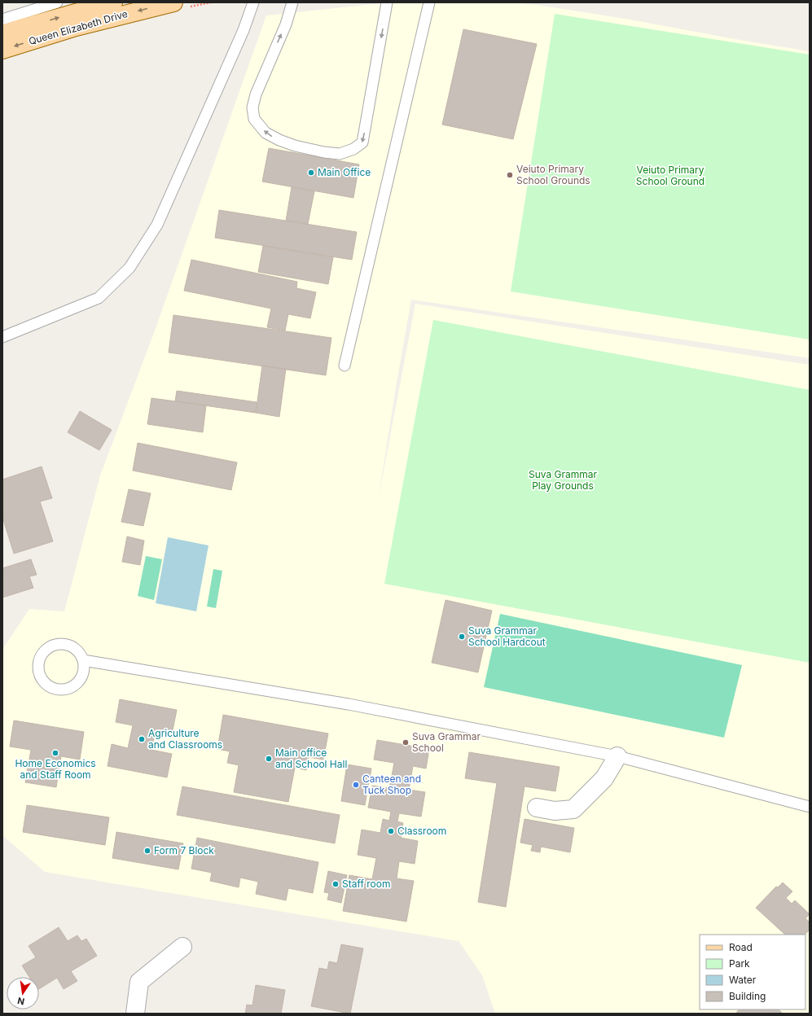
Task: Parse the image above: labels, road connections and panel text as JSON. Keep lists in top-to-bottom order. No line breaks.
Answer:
{"streets":{"main road":["Queen Elizabeth Drive"]},"parks":["Veiuto Primary School Ground","Suva Grammar Play Grounds"],"places":["Main Office","Veiuto Primary School Grounds","Suva Grammar School Hardcout","Agriculture and Classrooms","Suva Grammar School","Home Economics and Staff Room","Main office and School Hall","Canteen and Tuck Shop","Classroom","Form 7 Block","Staff room"],"legend":["Road","Park","Water","Building"],"north":"bottom"}
